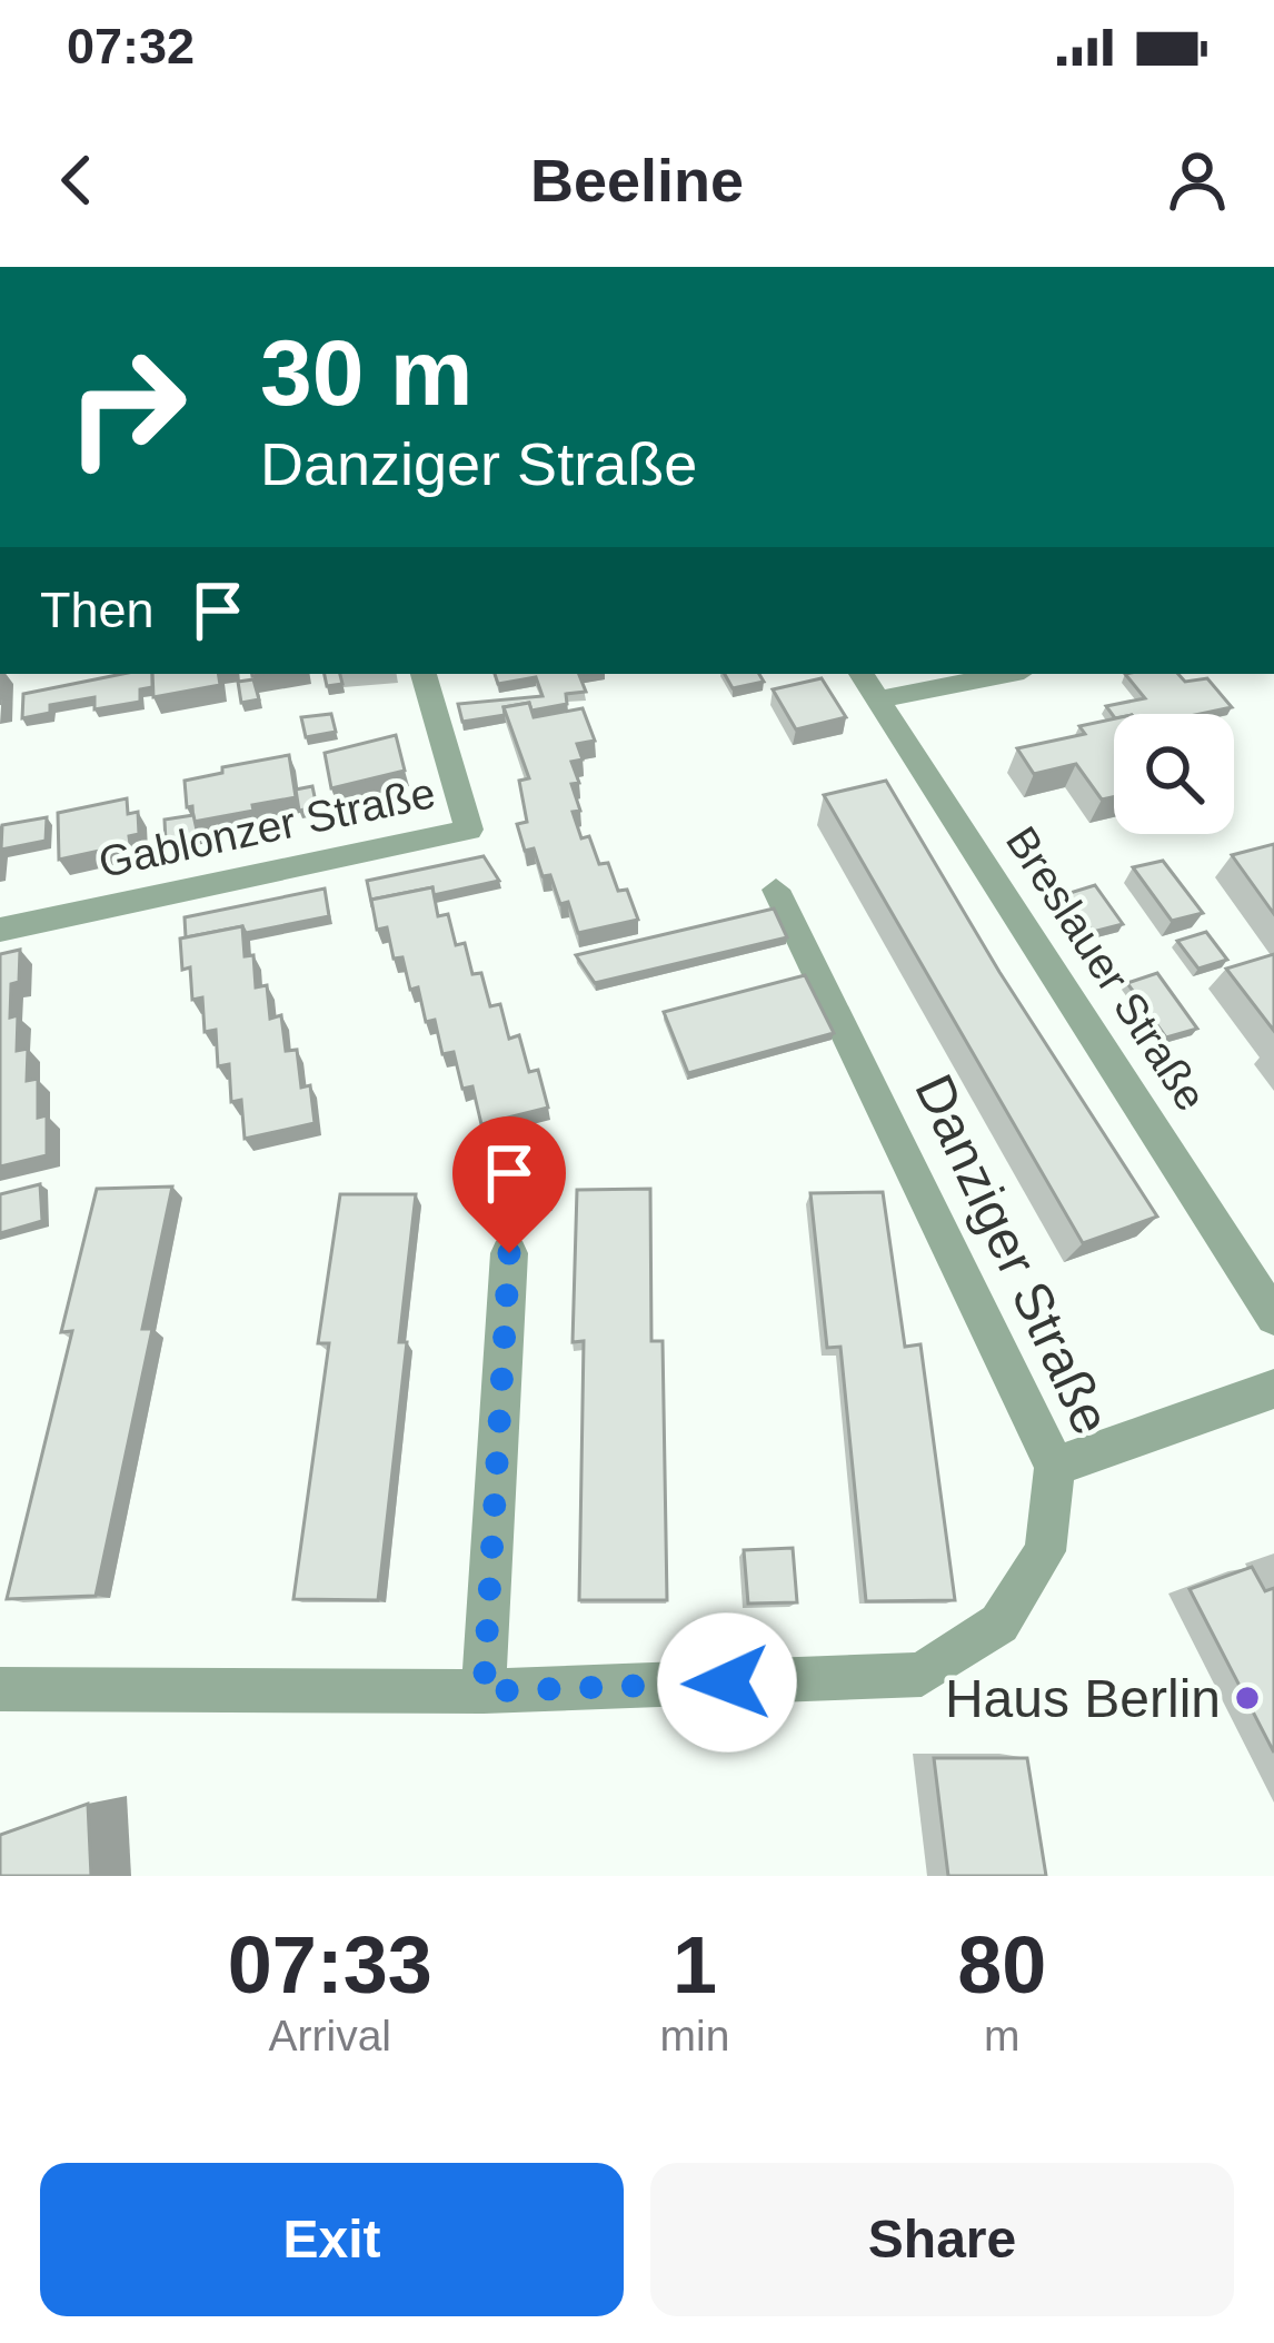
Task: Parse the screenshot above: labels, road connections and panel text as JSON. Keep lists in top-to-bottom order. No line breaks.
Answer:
{"streets":{"street":["Gablonzer Straße","Breslauer Straße","Danziger Straße"]},"places":["Haus Berlin"],"page":{"status":"07:32","header":"Beeline","turn":["30 m","Danziger Straße"],"then":"Then","eta":["07:33","Arrival","1","min","80","m"],"buttons":["Exit","Share"]}}
